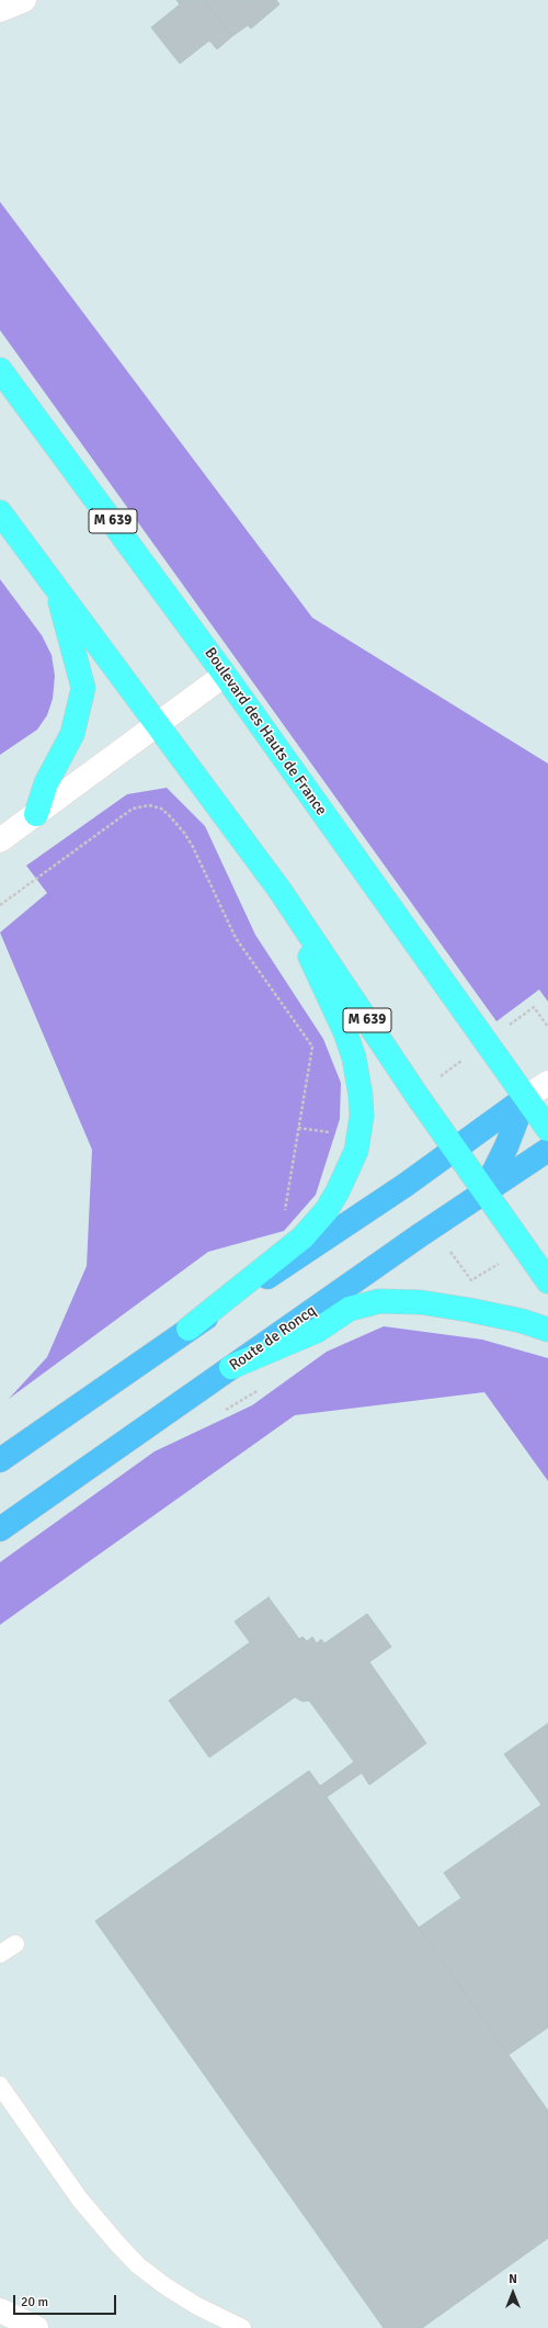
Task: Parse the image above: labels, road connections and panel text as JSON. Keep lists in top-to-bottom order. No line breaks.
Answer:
{"streets":{"highway":["M 639","Boulevard des Hauts de France"],"main road":["Route de Roncq"]},"crossings":[["M 639","Route de Roncq"]],"scale_bar":"20 m","north":"top"}
